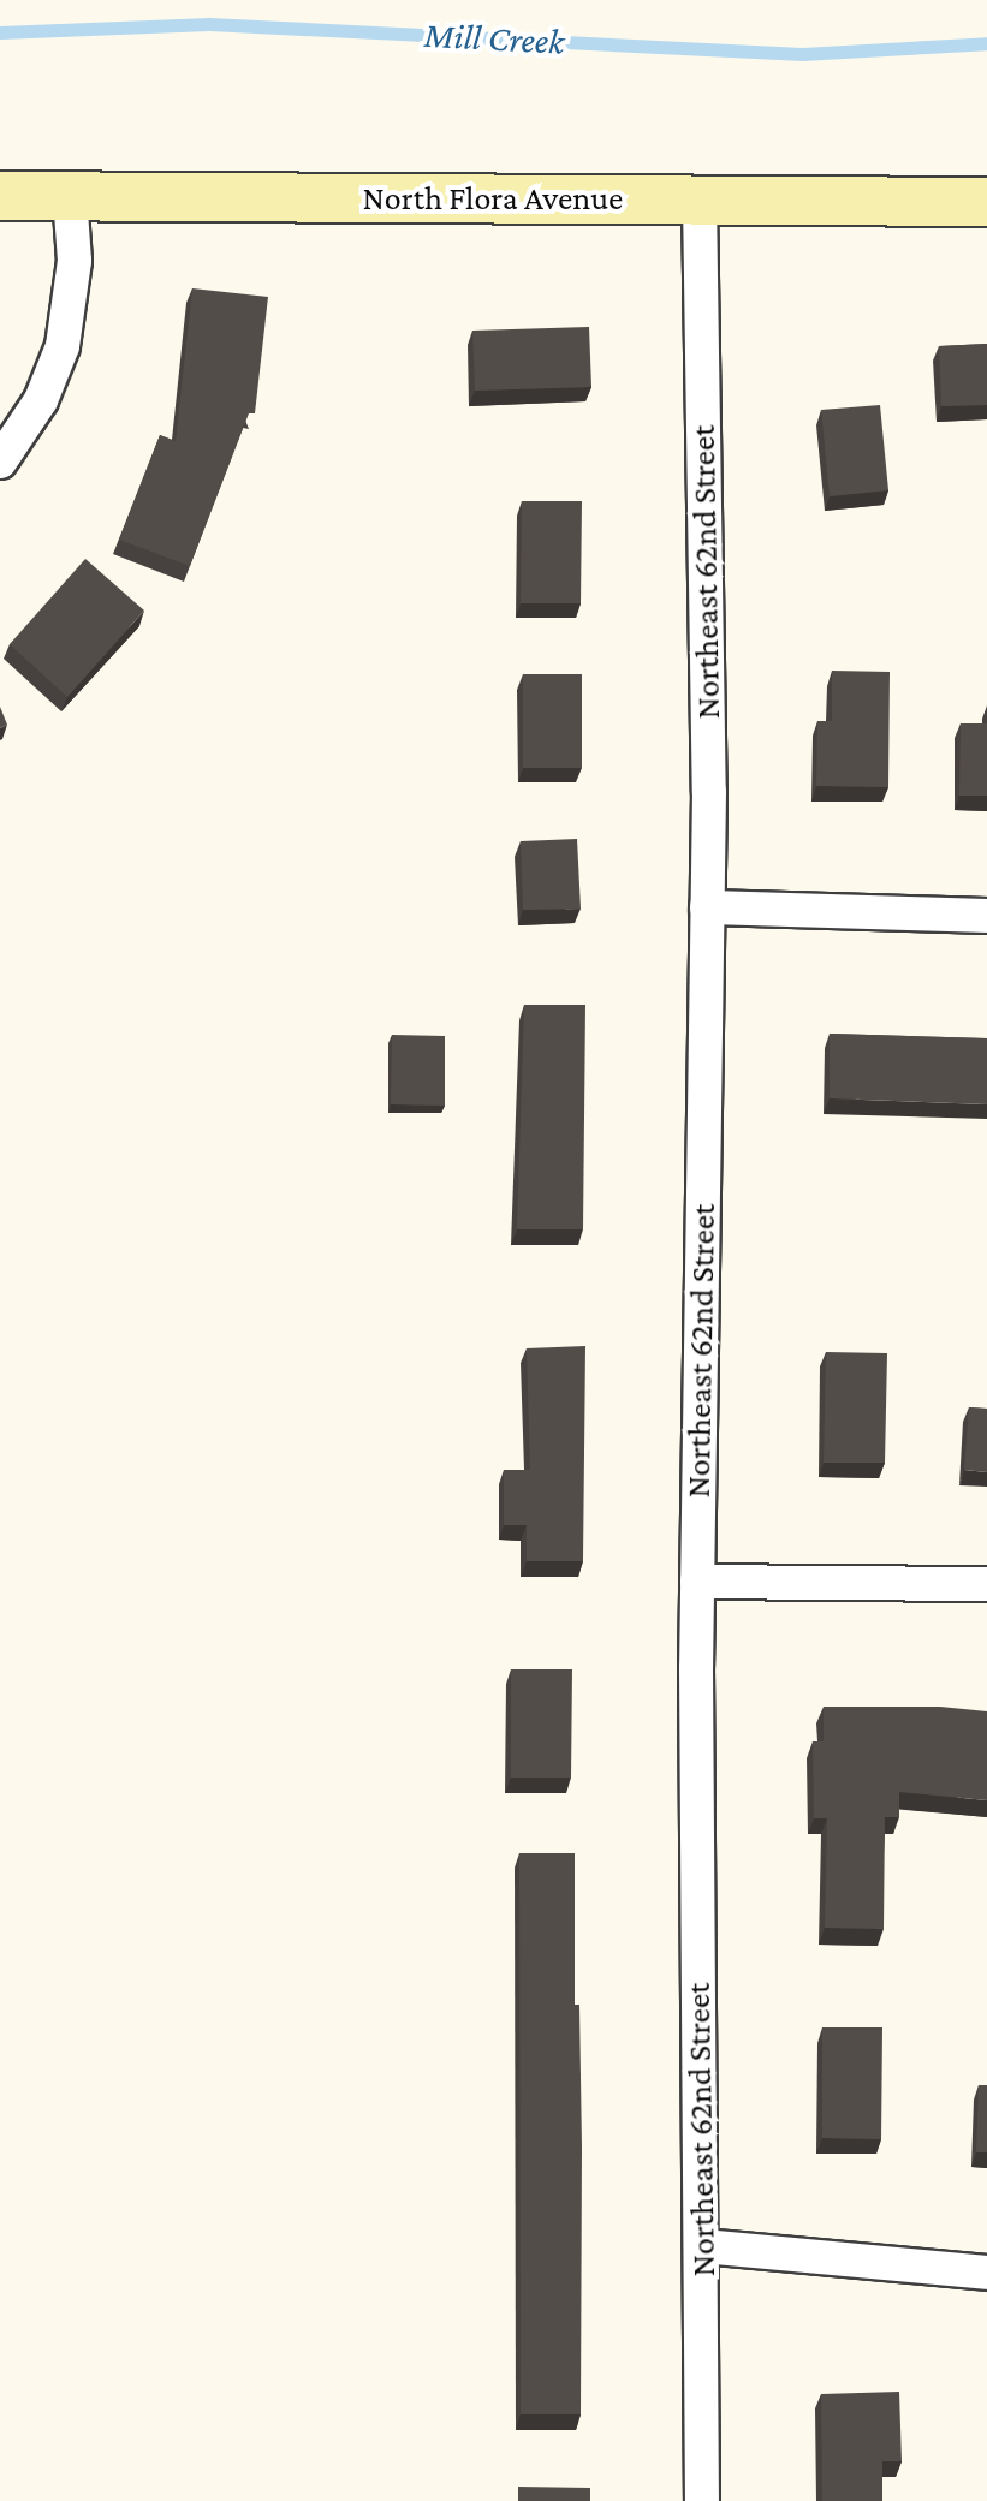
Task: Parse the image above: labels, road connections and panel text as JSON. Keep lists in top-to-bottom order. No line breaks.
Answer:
{"streets":{"street":["North Flora Avenue","Northeast 62nd Street"]},"crossings":[["North Flora Avenue","Northeast 62nd Street"]],"water":["Mill Creek"]}
